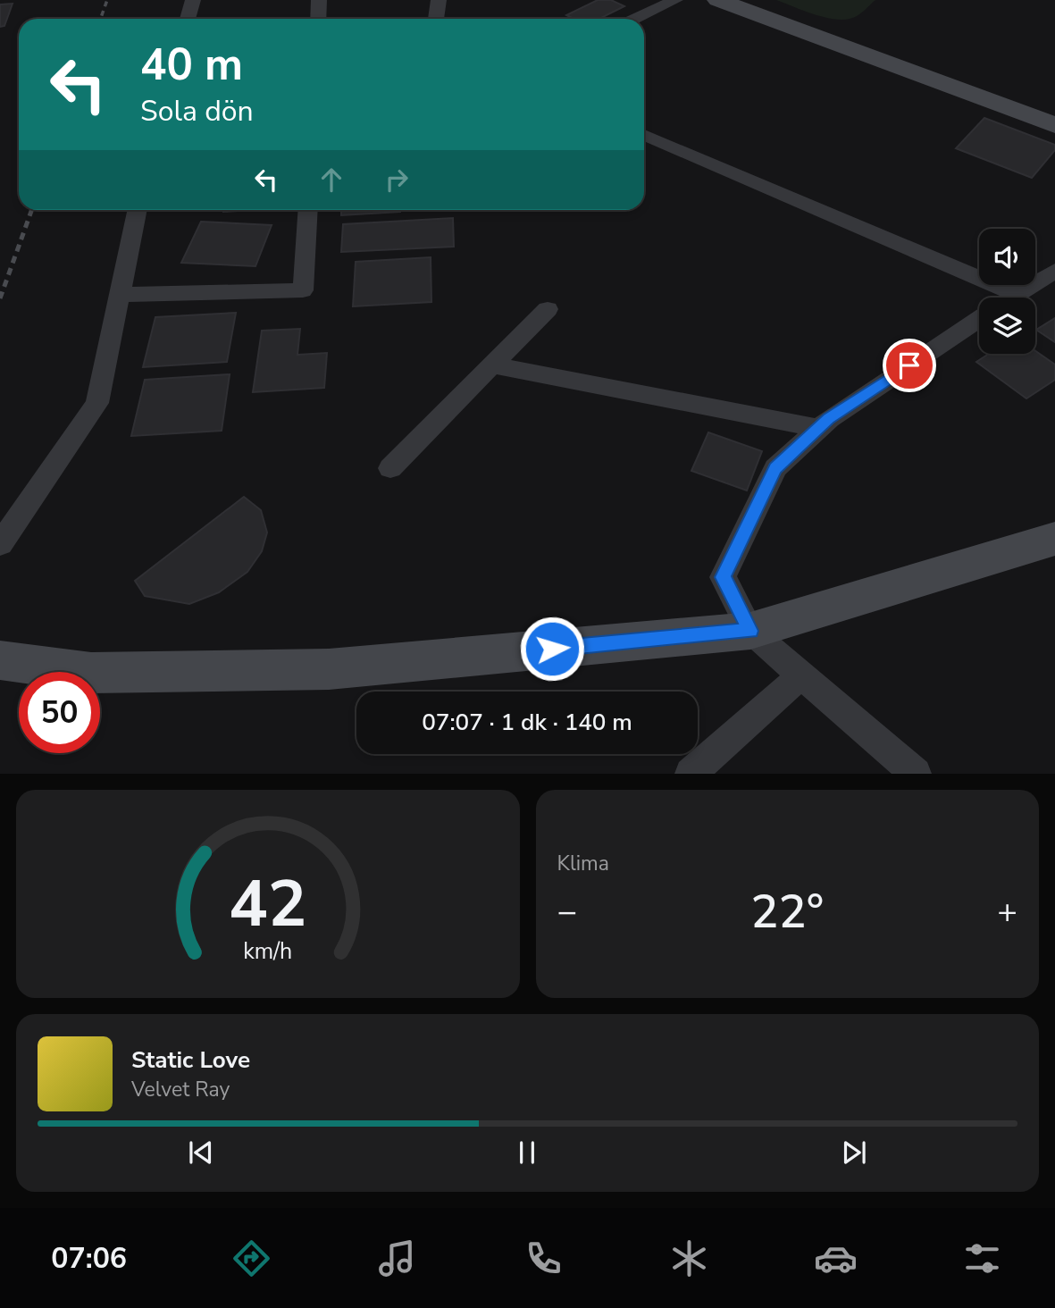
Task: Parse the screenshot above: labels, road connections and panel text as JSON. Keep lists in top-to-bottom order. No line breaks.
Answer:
{"page":{"turn":["40 m","Sola dön"],"limit":"50","trip":"07:07 · 1 dk · 140 m","tile":"Klima","heat":["−","22°","+"],"song":["Static Love","Velvet Ray"],"tabs":"07:06","gauge":["42","km/h"]}}
